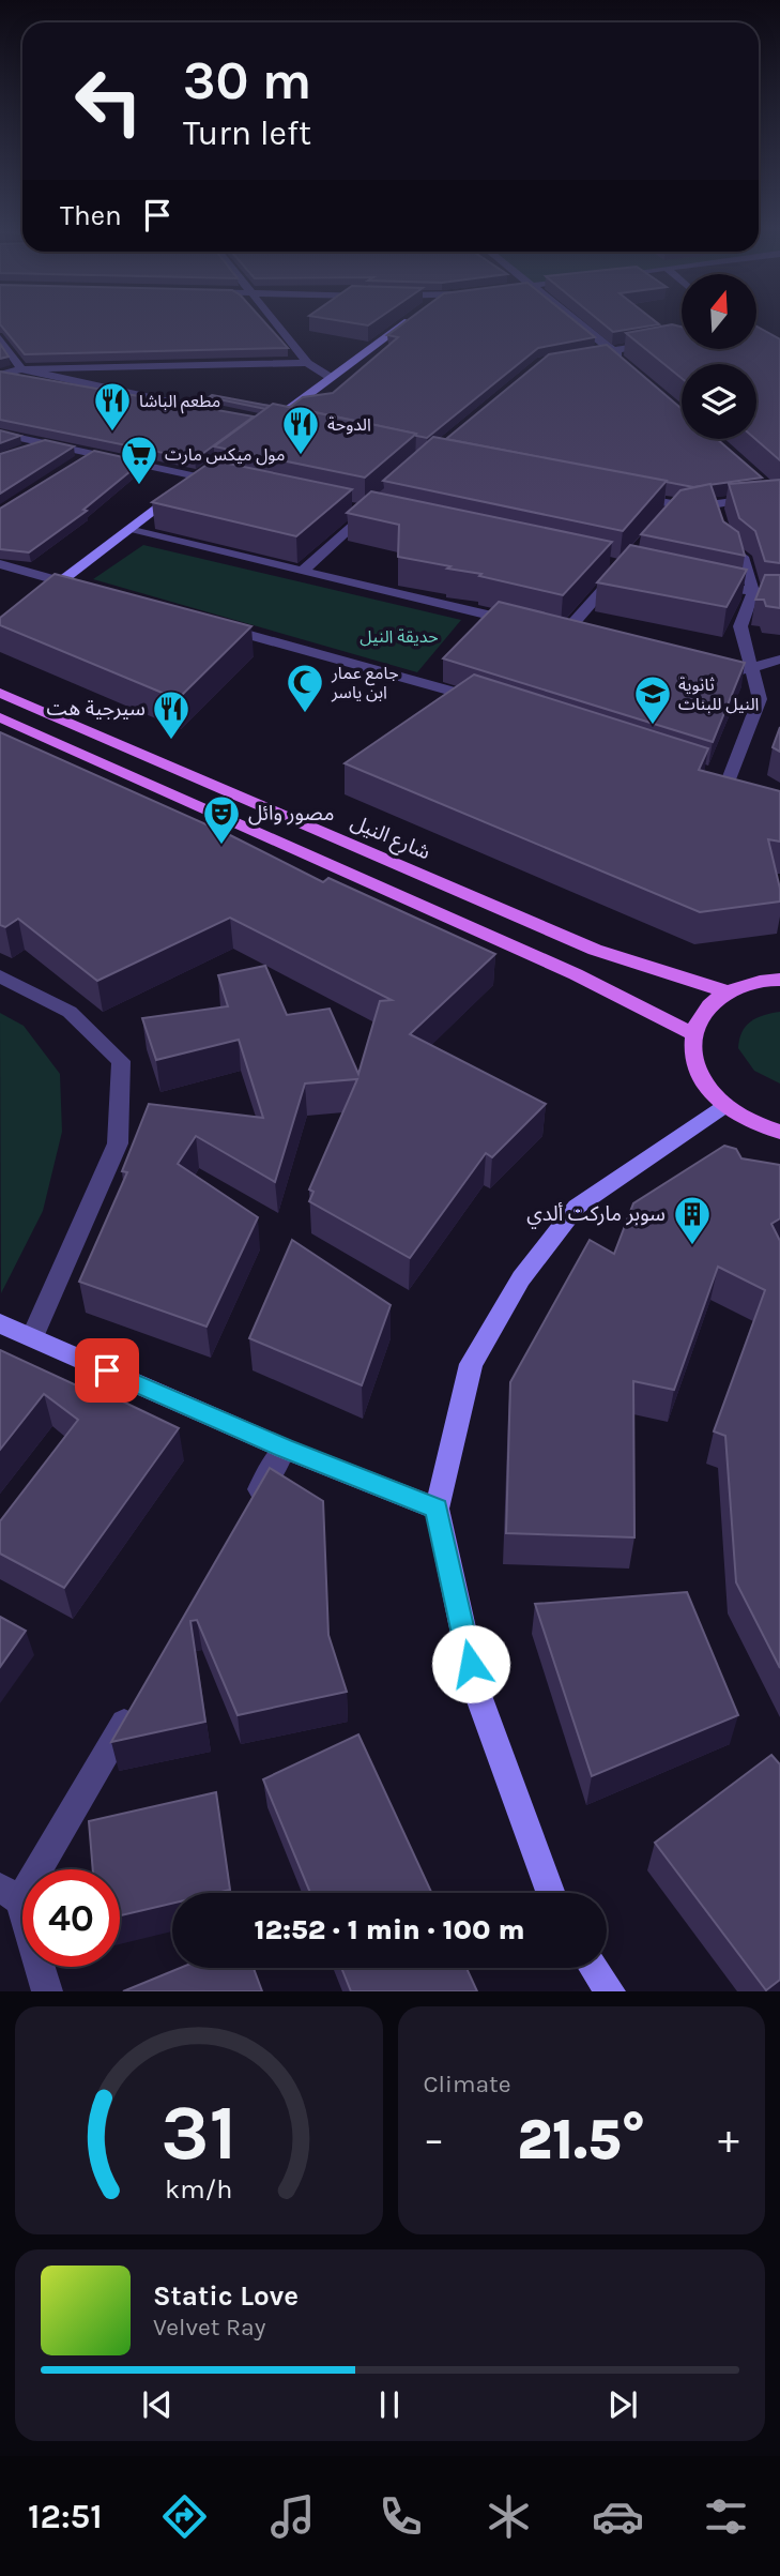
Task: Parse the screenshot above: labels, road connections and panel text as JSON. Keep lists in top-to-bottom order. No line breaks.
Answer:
{"streets":{"main road":["شارع النيل"]},"parks":["حديقة النيل"],"places":{"restaurant":["مطعم الباشا","الدوحة","سيرجية هت"],"supermarket":["مول ميكس مارت"],"mosque":["جامع عمار ابن ياسر"],"school or university":["ثانوية النيل للبنات"],"theatre":["مصور وائل"],"building":["سوبر ماركت ألدي"]},"north":"top","page":{"turn":["30 m","Turn left"],"then":"Then","limit":"40","trip":"12:52 · 1 min · 100 m","tile":"Climate","heat":["−","21.5°","+"],"song":["Static Love","Velvet Ray"],"tabs":"12:51","gauge":["31","km/h"]}}
